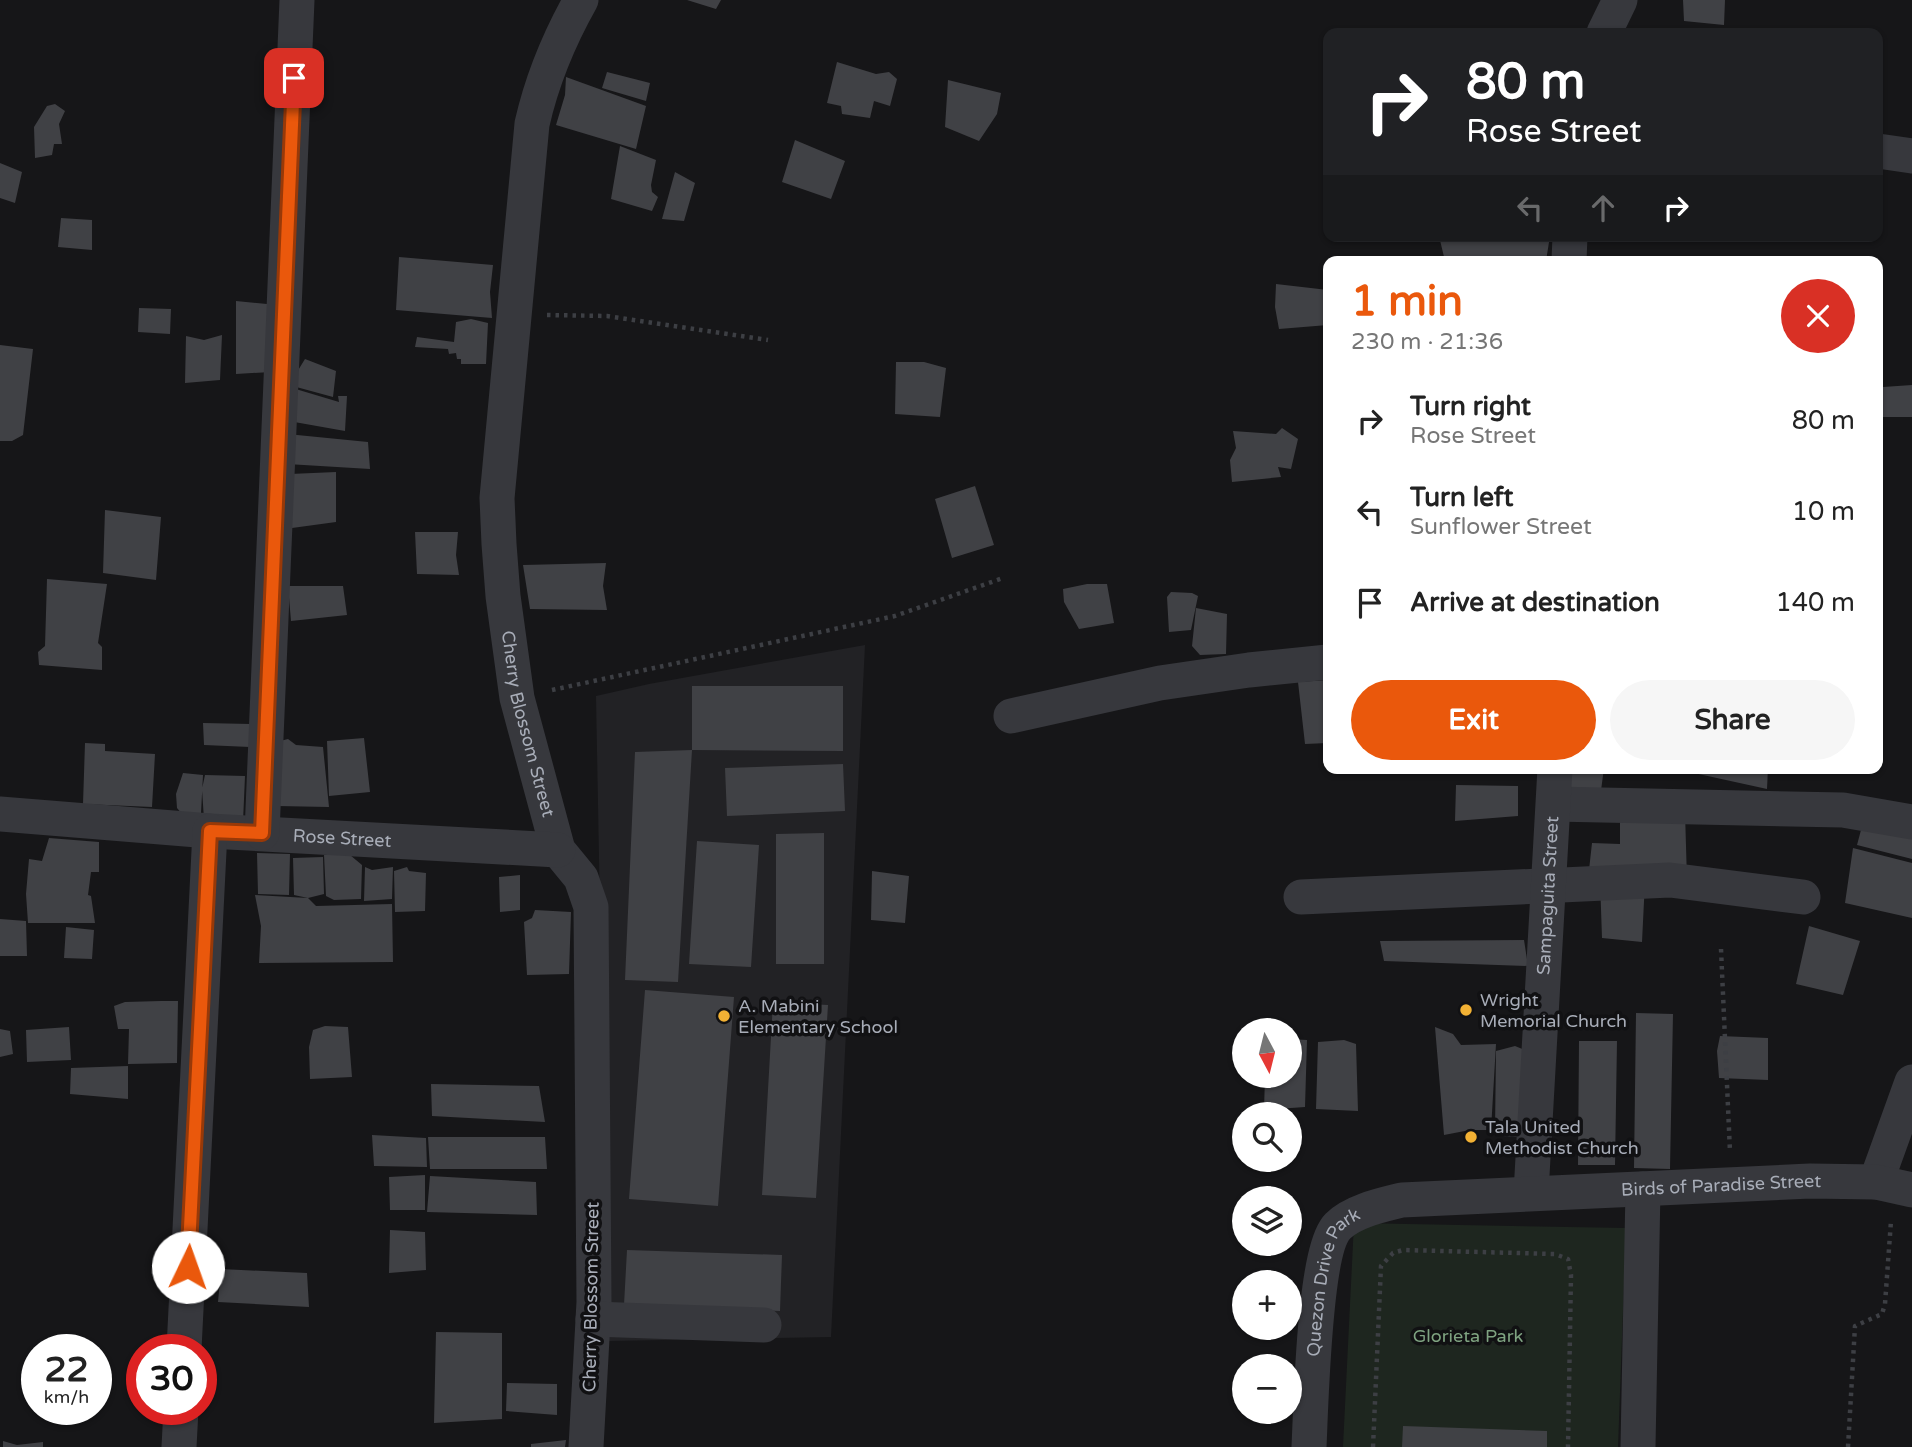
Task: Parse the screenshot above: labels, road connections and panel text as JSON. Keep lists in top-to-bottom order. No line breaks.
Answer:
{"streets":{"street":["Cherry Blossom Street","Rose Street","Sampaguita Street","Birds of Paradise Street","Quezon Drive Park"]},"crossings":[["Cherry Blossom Street","Rose Street"],["Sampaguita Street","Birds of Paradise Street"],["Sampaguita Street","Quezon Drive Park"],["Birds of Paradise Street","Quezon Drive Park"]],"parks":["Glorieta Park"],"places":["Wright Memorial Church","A. Mabini Elementary School","Tala United Methodist Church"],"north":"bottom","page":{"turn":["80 m","Rose Street"],"heading":["1 min","230 m · 21:36"],"list":[{"name":"Turn right","note":"Rose Street","value":"80 m"},{"name":"Turn left","note":"Sunflower Street","value":"10 m"},{"name":"Arrive at destination","value":"140 m"}],"buttons":["Exit","Share"],"map_buttons":["+","−"],"speed":"22 km/h","limit":"30"}}
